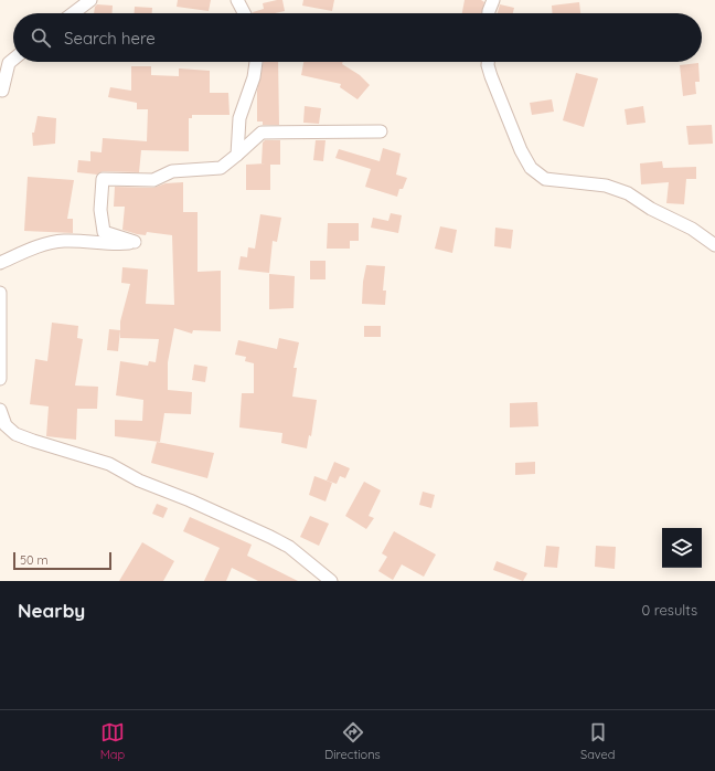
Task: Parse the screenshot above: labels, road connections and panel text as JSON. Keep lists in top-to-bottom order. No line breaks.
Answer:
{"scale_bar":"50 m","page":{"search":"Search here","scale":"50 m","heading":["Nearby","0 results"],"nav":["Map","Directions","Saved"]}}
